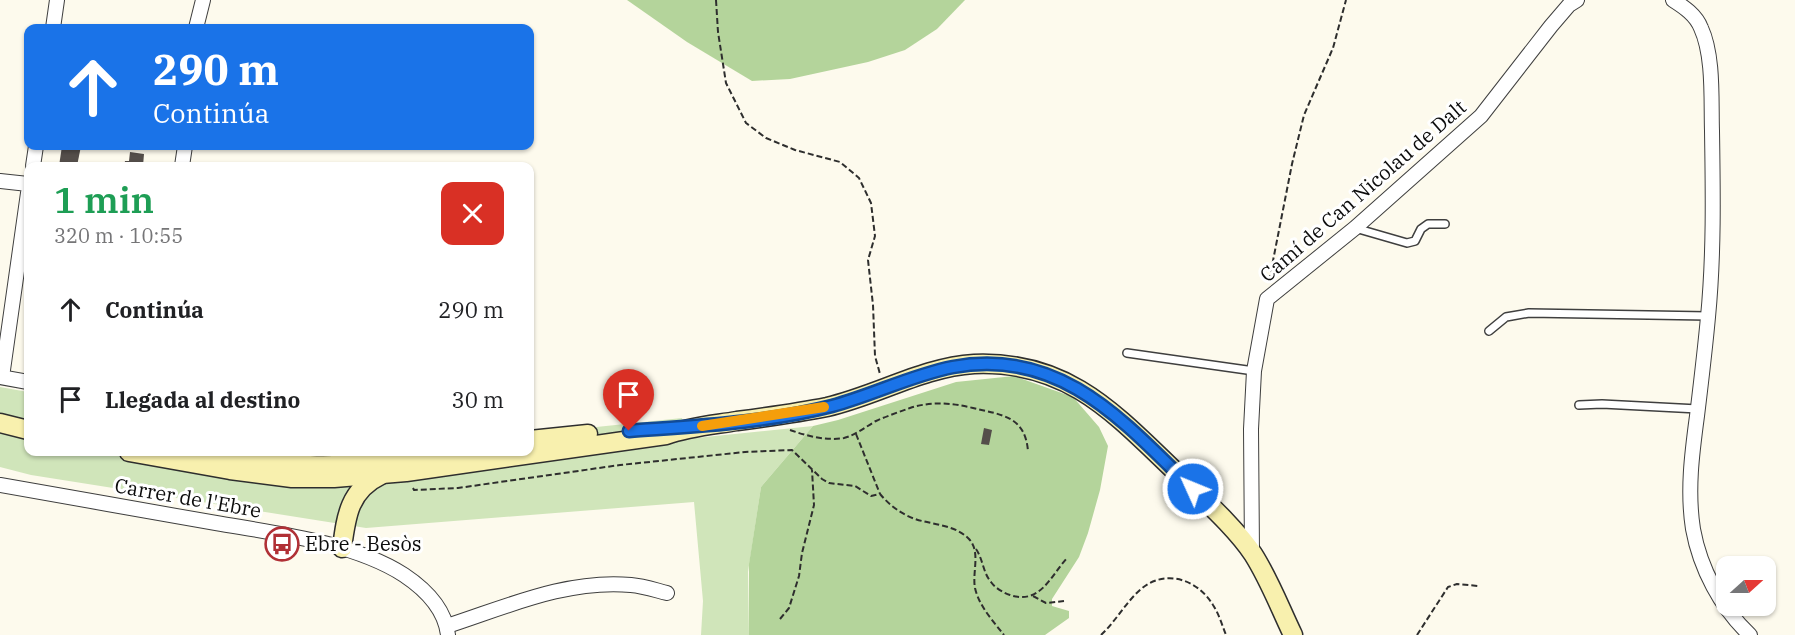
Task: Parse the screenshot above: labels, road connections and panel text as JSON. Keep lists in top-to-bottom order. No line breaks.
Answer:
{"streets":{"street":["Camí de Can Nicolau de Dalt","Carrer de l'Ebre"]},"places":{"bus stop":["Ebre - Besòs"]},"north":"right","page":{"turn":["290 m","Continúa"],"heading":["1 min","320 m · 10:55"],"list":[{"name":"Continúa","value":"290 m"},{"name":"Llegada al destino","value":"30 m"}]}}
